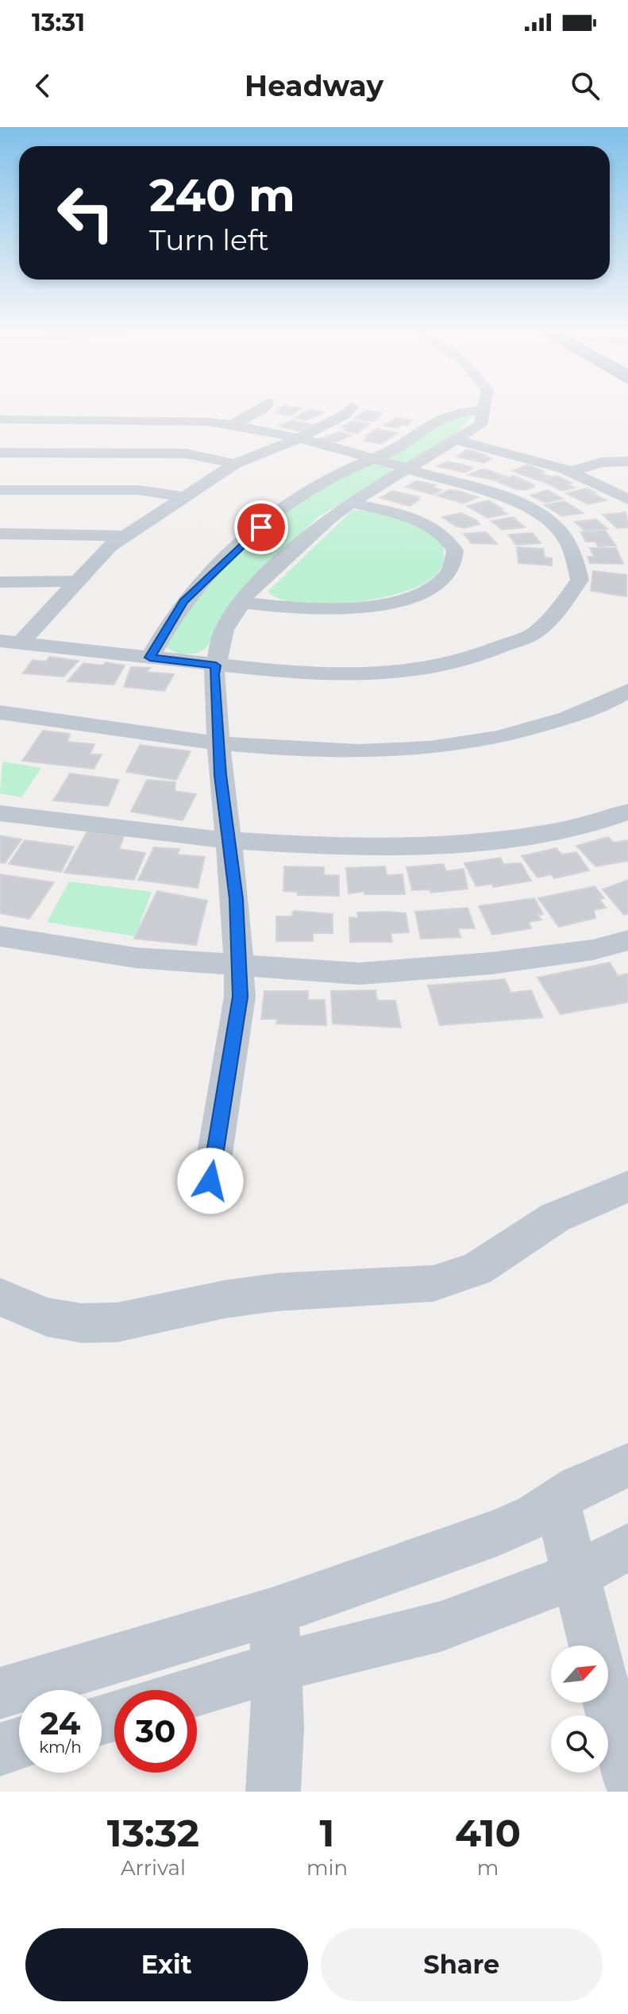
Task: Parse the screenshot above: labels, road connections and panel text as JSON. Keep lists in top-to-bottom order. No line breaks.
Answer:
{"north":"top right","page":{"status":"13:31","header":"Headway","turn":["240 m","Turn left"],"speed":"24 km/h","limit":"30","eta":["13:32","Arrival","1","min","410","m"],"buttons":["Exit","Share"]}}
